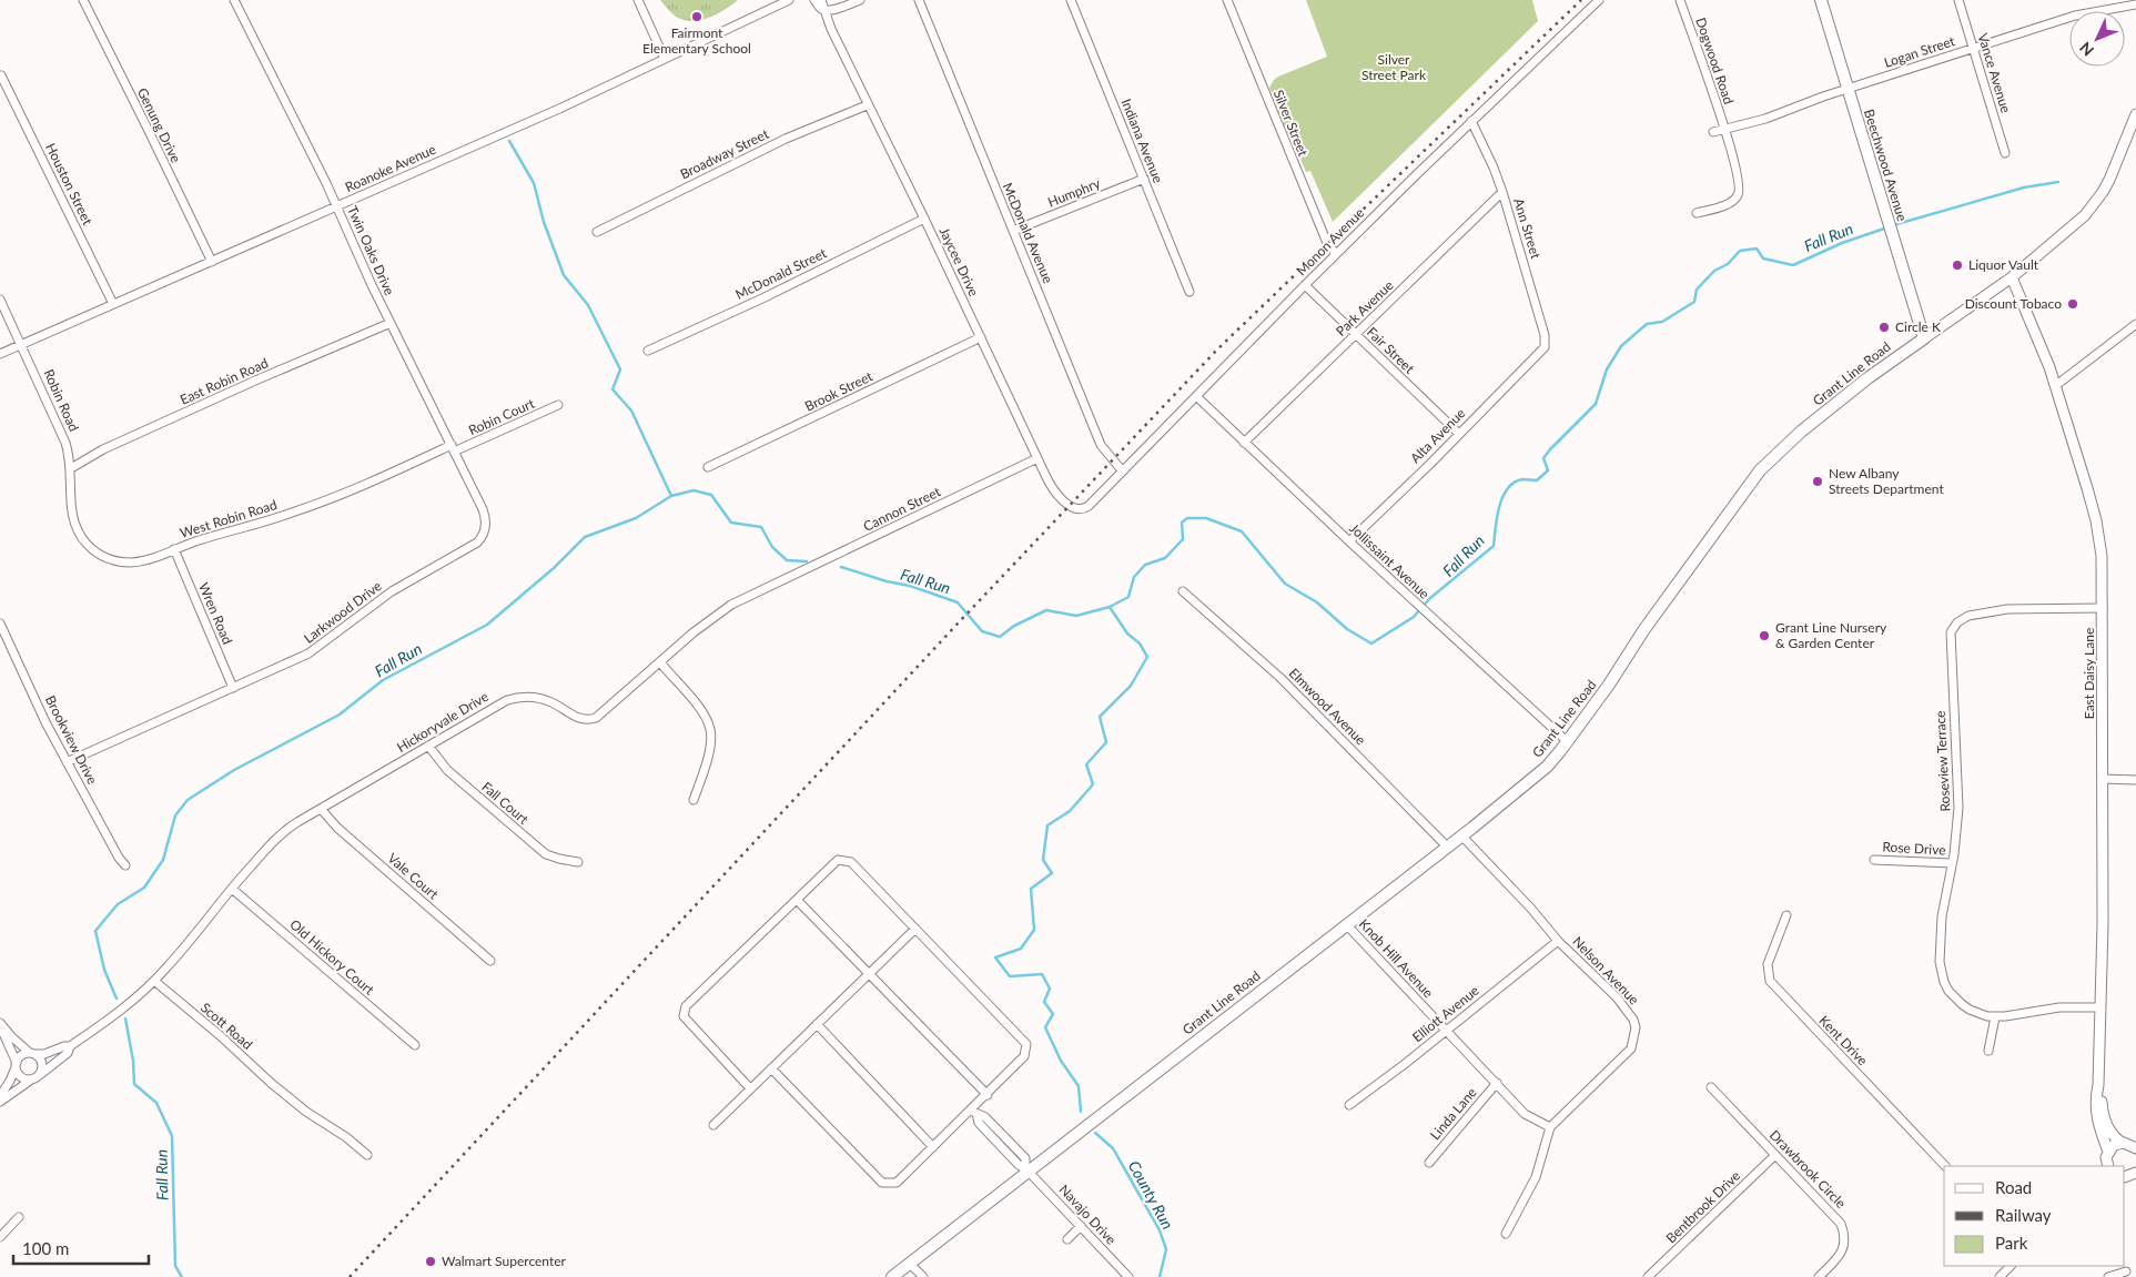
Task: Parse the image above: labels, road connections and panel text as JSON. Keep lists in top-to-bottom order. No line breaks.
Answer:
{"streets":{"main road":["Beechwood Avenue","Grant Line Road"],"street":["Logan Street","Dogwood Road","Vance Avenue","Silver Street","Genung Drive","Indiana Avenue","Broadway Street","Roanoke Avenue","Houston Street","Humphry","Ann Street","McDonald Avenue","Monon Avenue","Twin Oaks Drive","Jaycee Drive","McDonald Street","Park Avenue","Fair Street","East Robin Road","Brook Street","Robin Road","Robin Court","Alta Avenue","Cannon Street","West Robin Road","Jollissaint Avenue","Larkwood Drive","Wren Road","East Daisy Lane","Elmwood Avenue","Hickoryvale Drive","Brookview Drive","Roseview Terrace","Fall Court","Rose Drive","Vale Court","Old Hickory Court","Knob Hill Avenue","Nelson Avenue","Elliott Avenue","Scott Road","Kent Drive","Linda Lane","Drawbrook Circle","Bentbrook Drive","Navajo Drive"]},"crossings":[["Logan Street","Dogwood Road"],["Logan Street","Vance Avenue"],["Logan Street","Beechwood Avenue"],["Silver Street","Monon Avenue"],["Genung Drive","Roanoke Avenue"],["Indiana Avenue","Humphry"],["Broadway Street","Jaycee Drive"],["Beechwood Avenue","Grant Line Road"],["Roanoke Avenue","Houston Street"],["Roanoke Avenue","Twin Oaks Drive"],["Roanoke Avenue","Robin Road"],["Humphry","McDonald Avenue"],["Ann Street","Monon Avenue"],["Ann Street","Park Avenue"],["Ann Street","Alta Avenue"],["McDonald Avenue","Monon Avenue"],["Monon Avenue","Jaycee Drive"],["Monon Avenue","Fair Street"],["Monon Avenue","Jollissaint Avenue"],["Twin Oaks Drive","East Robin Road"],["Twin Oaks Drive","Robin Court"],["Twin Oaks Drive","West Robin Road"],["Twin Oaks Drive","Larkwood Drive"],["Jaycee Drive","McDonald Street"],["Jaycee Drive","Brook Street"],["Jaycee Drive","Cannon Street"],["Park Avenue","Fair Street"],["Park Avenue","Jollissaint Avenue"],["Fair Street","Alta Avenue"],["Grant Line Road","Jollissaint Avenue"],["Grant Line Road","East Daisy Lane"],["Grant Line Road","Elmwood Avenue"],["Grant Line Road","Knob Hill Avenue"],["Grant Line Road","Nelson Avenue"],["Grant Line Road","Navajo Drive"],["East Robin Road","Robin Road"],["East Robin Road","West Robin Road"],["Robin Road","West Robin Road"],["Robin Court","West Robin Road"],["Robin Court","Larkwood Drive"],["Alta Avenue","Jollissaint Avenue"],["Cannon Street","Hickoryvale Drive"],["West Robin Road","Larkwood Drive"],["West Robin Road","Wren Road"],["Larkwood Drive","Wren Road"],["Larkwood Drive","Brookview Drive"],["East Daisy Lane","Roseview Terrace"],["Hickoryvale Drive","Fall Court"],["Hickoryvale Drive","Vale Court"],["Hickoryvale Drive","Old Hickory Court"],["Hickoryvale Drive","Scott Road"],["Roseview Terrace","Rose Drive"],["Knob Hill Avenue","Elliott Avenue"],["Knob Hill Avenue","Linda Lane"],["Nelson Avenue","Elliott Avenue"],["Drawbrook Circle","Bentbrook Drive"]],"water":["Fall Run","County Run"],"parks":["Silver Street Park"],"places":["Fairmont Elementary School","Liquor Vault","Discount Tobaco","Circle K","New Albany Streets Department","Grant Line Nursery & Garden Center","Walmart Supercenter"],"legend":["Road","Railway","Park"],"scale_bar":"100 m","north":"bottom left"}
